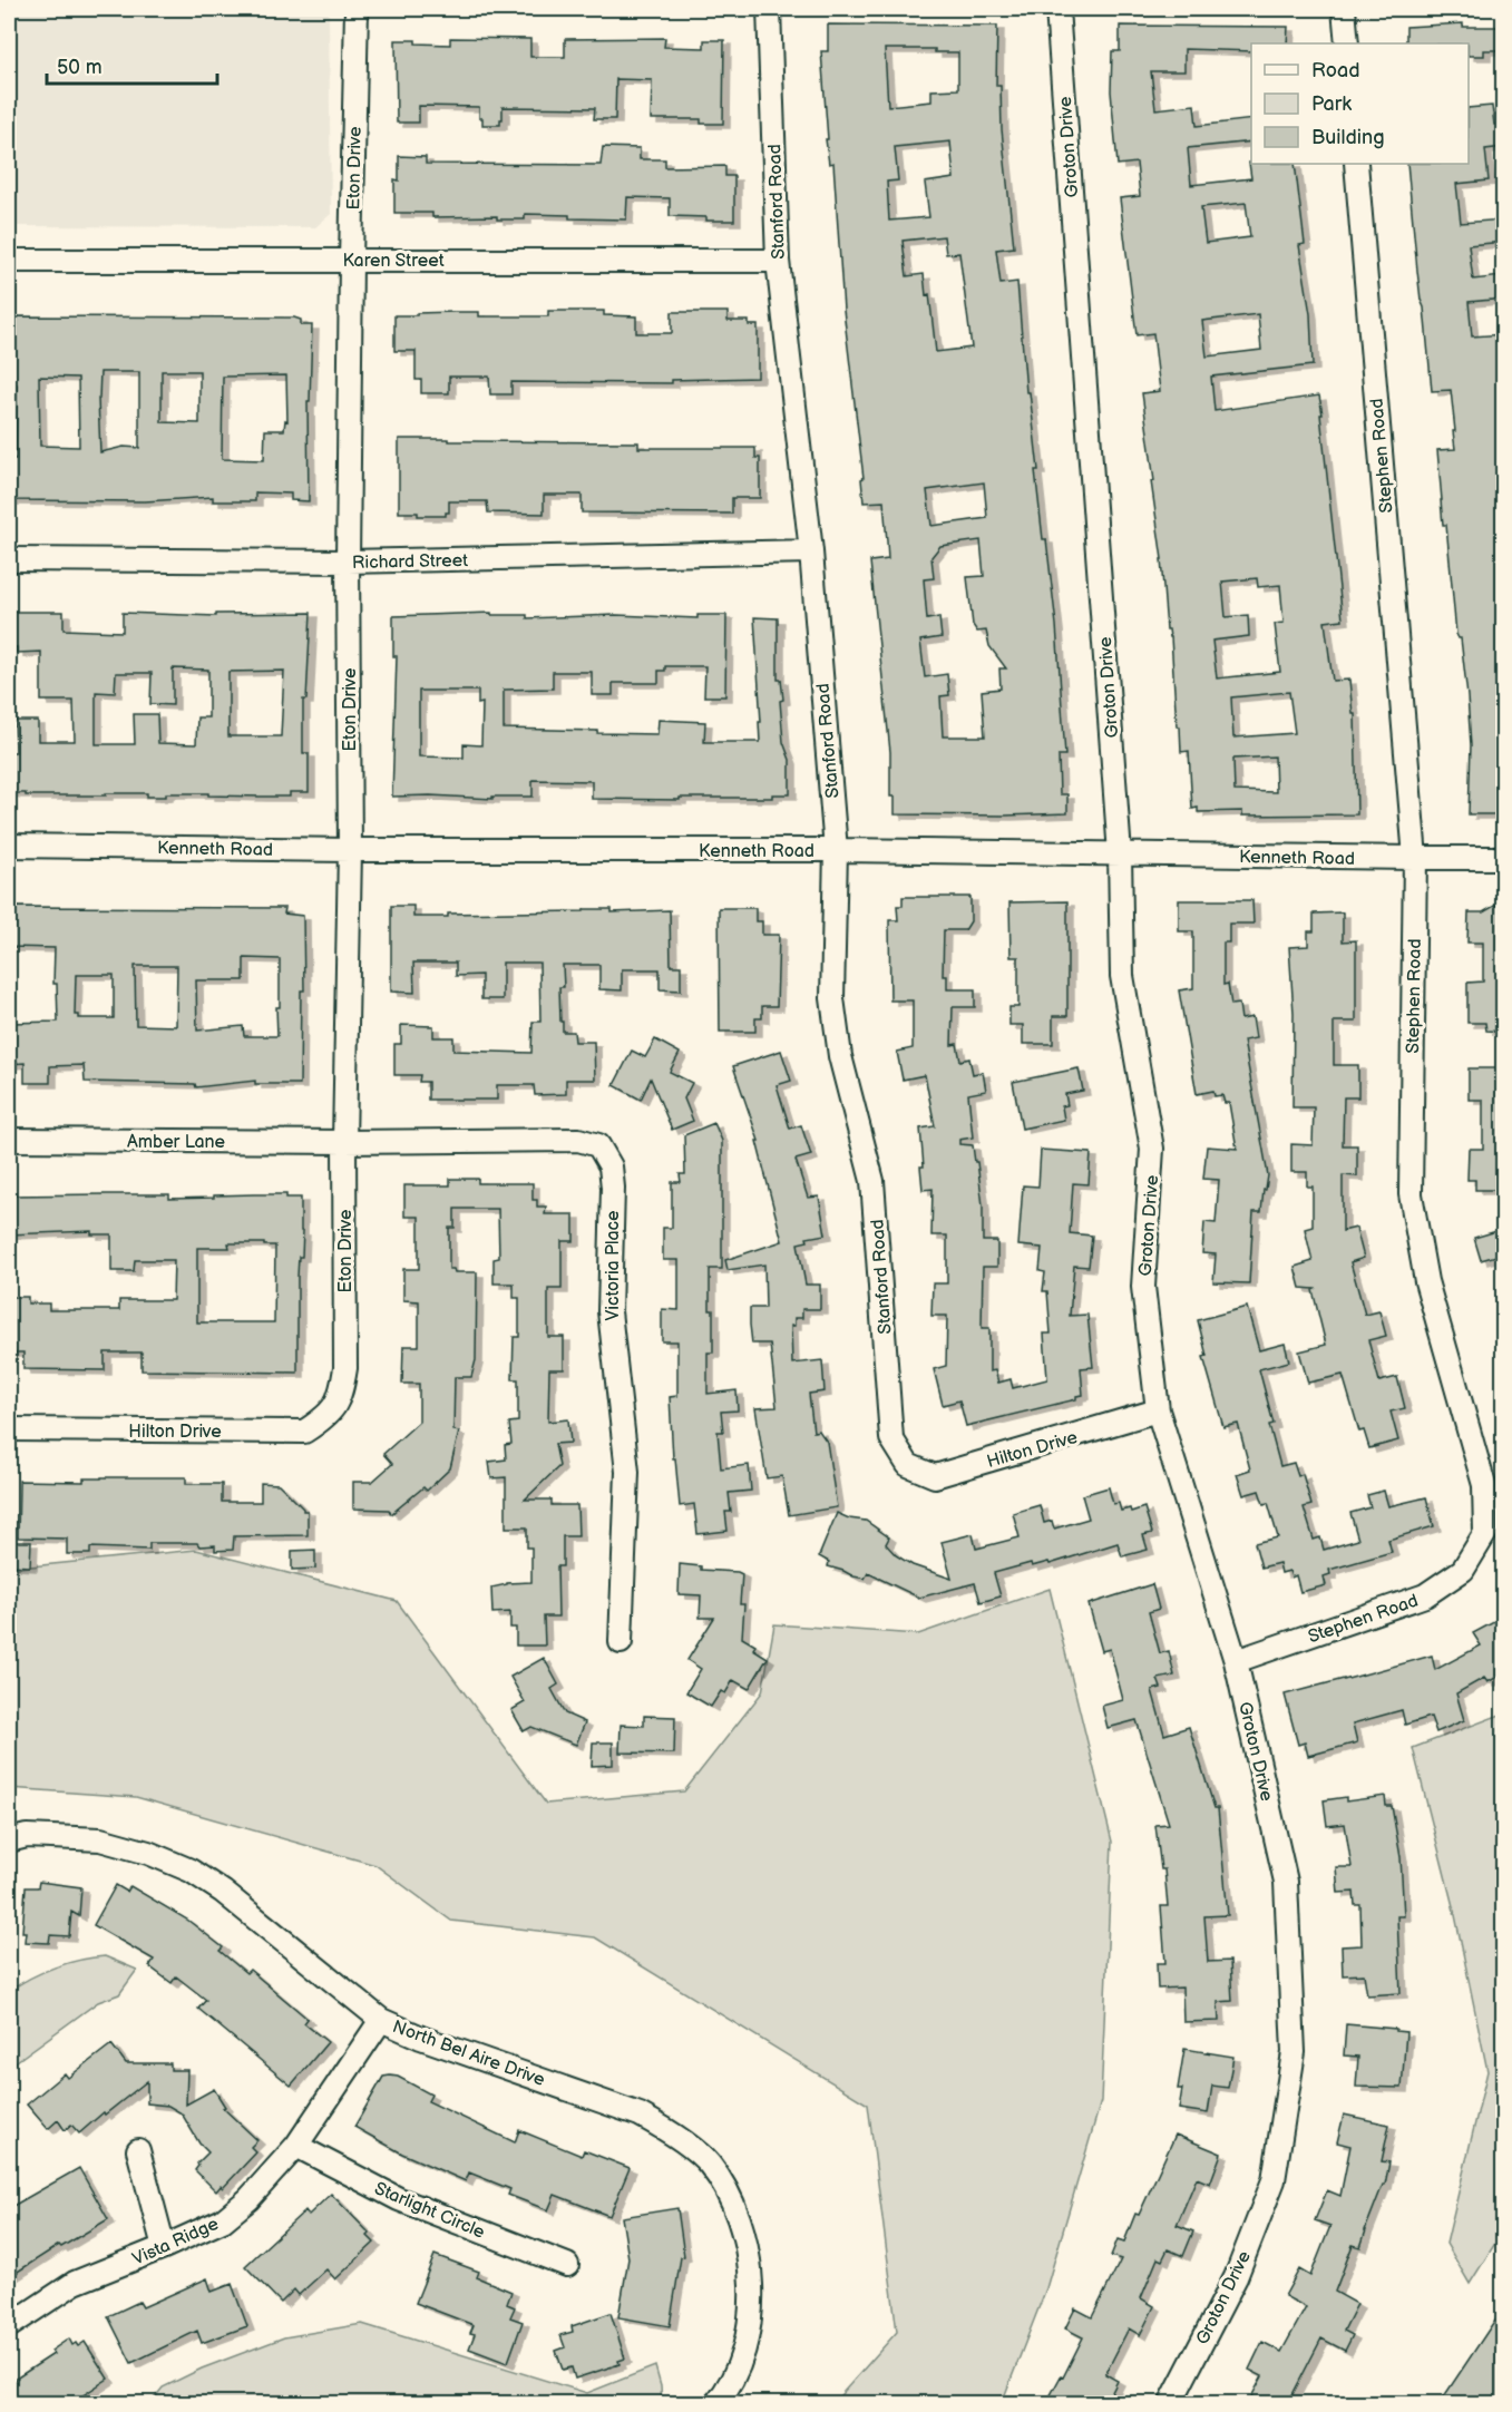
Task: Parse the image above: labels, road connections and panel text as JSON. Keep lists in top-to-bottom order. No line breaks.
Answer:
{"streets":{"street":["Groton Drive","Eton Drive","Stanford Road","Karen Street","Stephen Road","Richard Street","Kenneth Road","Amber Lane","Victoria Place","Hilton Drive","North Bel Aire Drive","Starlight Circle","Vista Ridge"]},"crossings":[["Groton Drive","Stephen Road"],["Groton Drive","Kenneth Road"],["Groton Drive","Hilton Drive"],["Eton Drive","Karen Street"],["Eton Drive","Richard Street"],["Eton Drive","Kenneth Road"],["Eton Drive","Amber Lane"],["Eton Drive","Victoria Place"],["Eton Drive","Hilton Drive"],["Stanford Road","Karen Street"],["Stanford Road","Richard Street"],["Stanford Road","Kenneth Road"],["Stanford Road","Hilton Drive"],["Stephen Road","Kenneth Road"],["Amber Lane","Victoria Place"],["North Bel Aire Drive","Vista Ridge"],["Starlight Circle","Vista Ridge"]],"legend":["Road","Park","Building"],"scale_bar":"50 m"}
